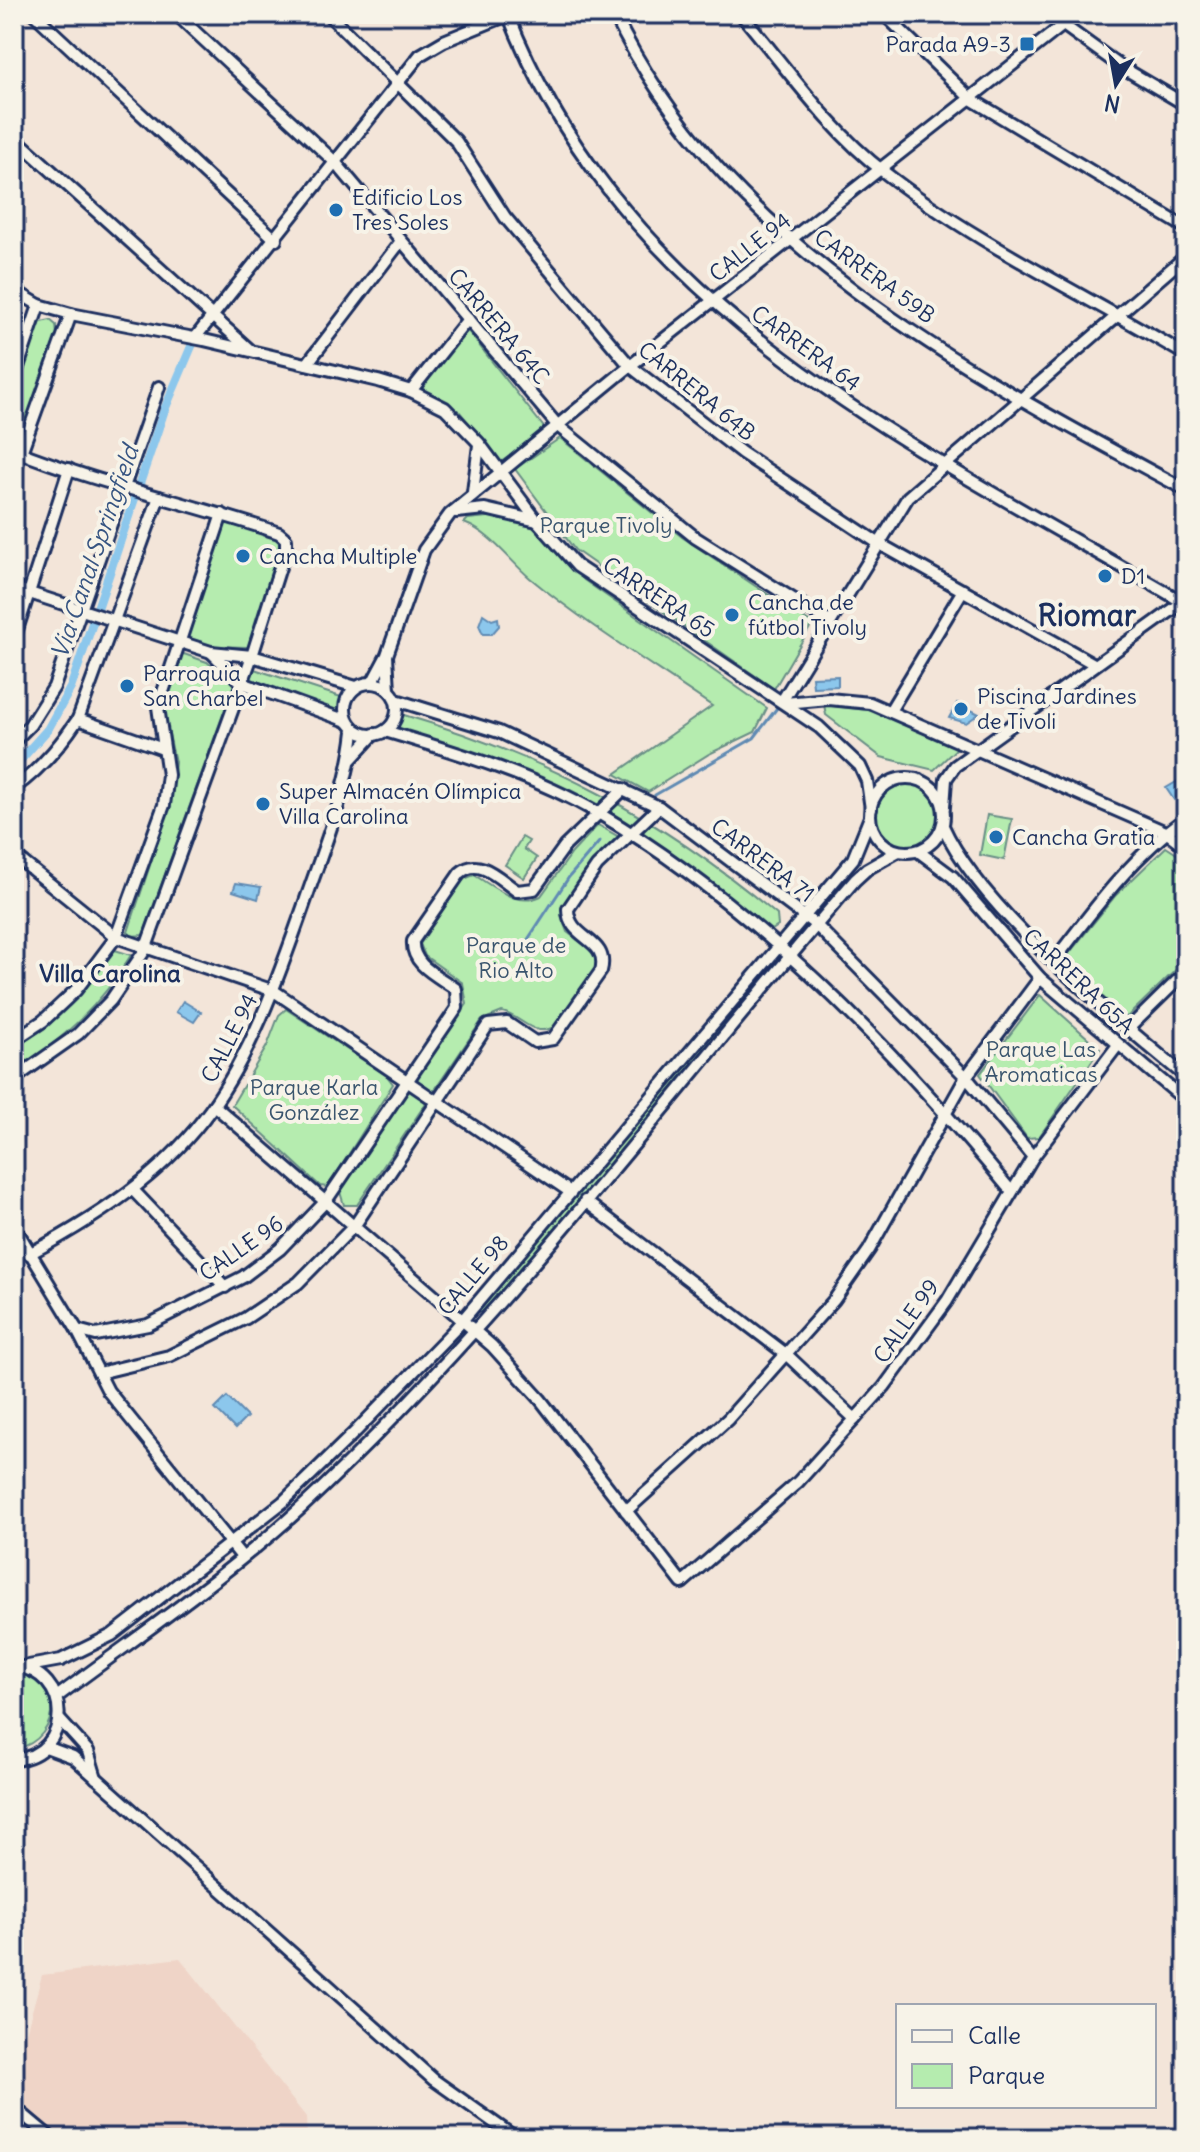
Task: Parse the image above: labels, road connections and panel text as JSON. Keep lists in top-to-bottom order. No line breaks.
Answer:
{"streets":{"street":["CALLE 94","CARRERA 59B","CARRERA 64C","CARRERA 64","CARRERA 64B","CARRERA 65","CARRERA 71","CARRERA 65A","CALLE 96","CALLE 98","CALLE 99"]},"crossings":[["CALLE 94","CARRERA 59B"],["CALLE 94","CARRERA 64C"],["CALLE 94","CARRERA 64"],["CALLE 94","CARRERA 64B"],["CALLE 94","CARRERA 65"],["CALLE 94","CARRERA 71"],["CARRERA 71","CALLE 96"],["CARRERA 71","CALLE 98"],["CARRERA 71","CALLE 99"],["CARRERA 65A","CALLE 98"],["CARRERA 65A","CALLE 99"]],"districts":["Riomar","Villa Carolina"],"water":["Via Canal Springfield"],"parks":["Parque Tivoly","Parque de Rio Alto","Parque Las Aromaticas","Parque Karla González"],"places":{"transit":["Parada A9-3"],"other":["Edificio Los Tres Soles","Cancha Multiple","D1","Cancha de fútbol Tivoly","Parroquia San Charbel","Piscina Jardines de Tivoli","Super Almacén Olímpica Villa Carolina","Cancha Gratia"]},"legend":["Calle","Parque"],"north":"bottom"}
